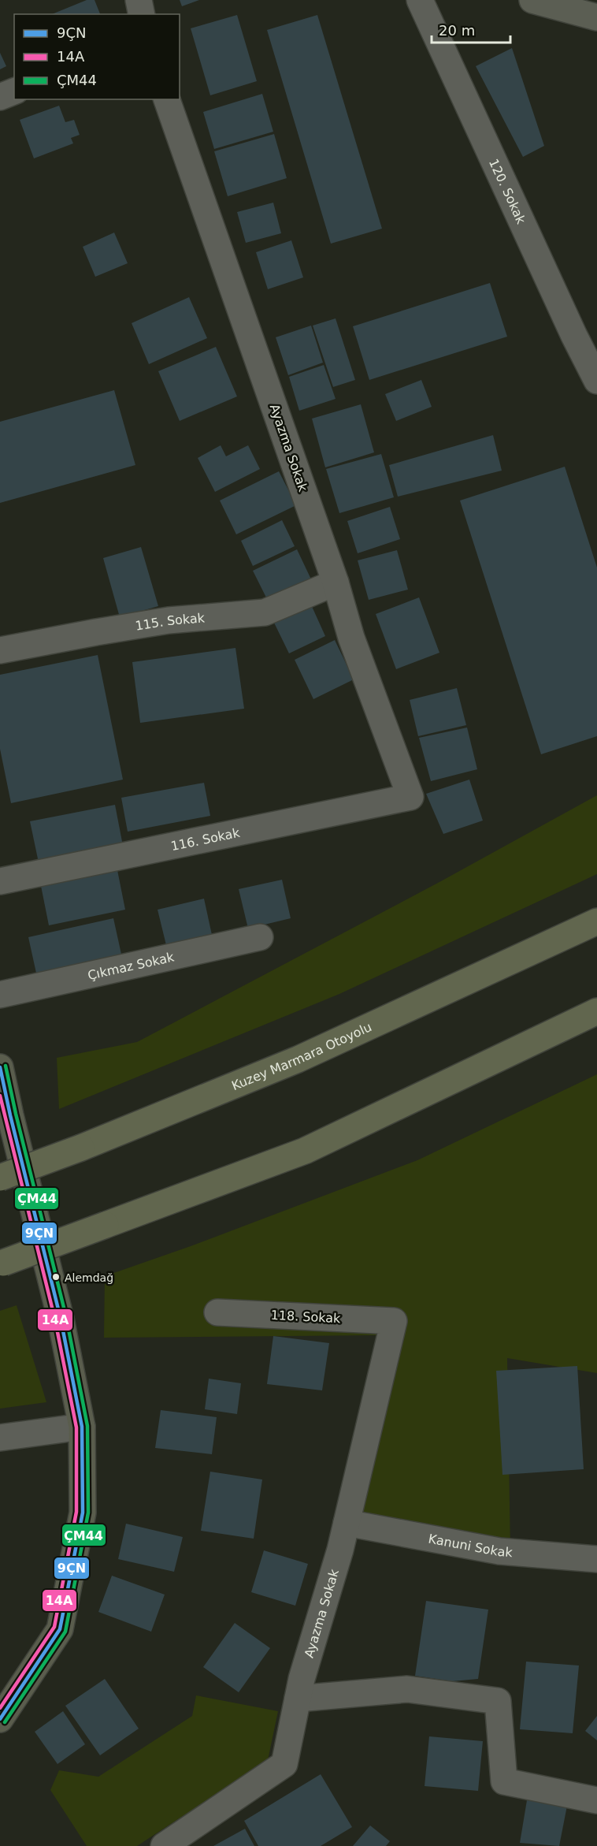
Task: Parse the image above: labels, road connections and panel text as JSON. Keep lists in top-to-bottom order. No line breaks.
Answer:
{"streets":{"highway":["Kuzey Marmara Otoyolu"],"street":["120. Sokak","Ayazma Sokak","115. Sokak","116. Sokak","Çıkmaz Sokak","118. Sokak","Kanuni Sokak"]},"crossings":[["Ayazma Sokak","115. Sokak"],["Ayazma Sokak","116. Sokak"],["Ayazma Sokak","118. Sokak"],["Ayazma Sokak","Kanuni Sokak"]],"places":["Alemdağ"],"lines":["transit line ÇM44","transit line 9ÇN","transit line 14A"],"legend":["9ÇN","14A","ÇM44"],"scale_bar":"20 m"}
